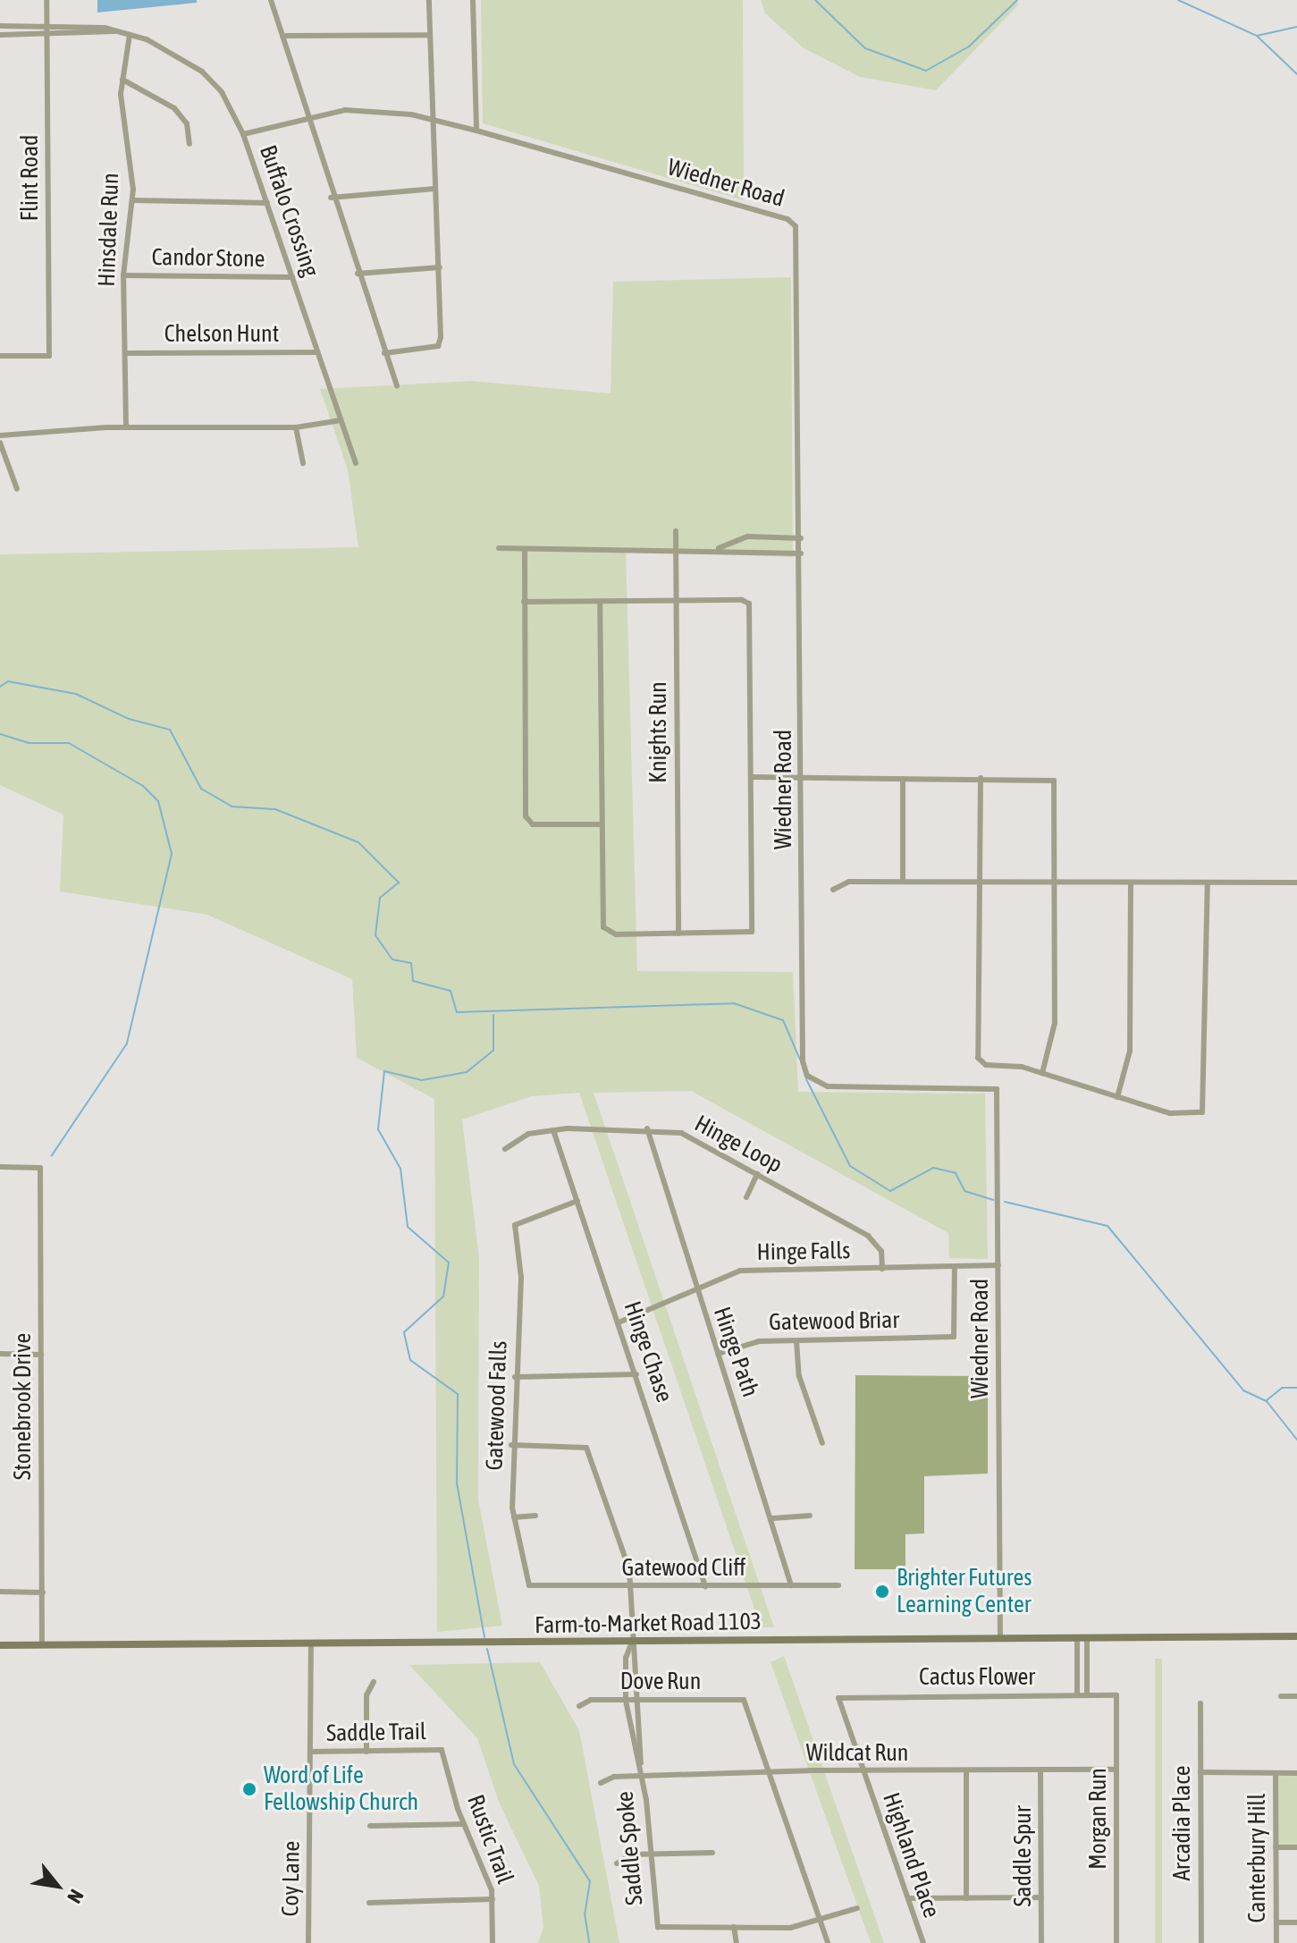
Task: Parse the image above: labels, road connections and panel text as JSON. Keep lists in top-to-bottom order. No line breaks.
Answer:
{"streets":{"main road":["Farm-to-Market Road 1103"],"street":["Flint Road","Wiedner Road","Buffalo Crossing","Hinsdale Run","Candor Stone","Chelson Hunt","Knights Run","Hinge Loop","Hinge Falls","Gatewood Briar","Hinge Chase","Hinge Path","Gatewood Falls","Stonebrook Drive","Gatewood Cliff","Cactus Flower","Dove Run","Saddle Trail","Wildcat Run","Morgan Run","Arcadia Place","Rustic Trail","Saddle Spoke","Highland Place","Saddle Spur","Canterbury Hill","Coy Lane"]},"crossings":[["Flint Road","Buffalo Crossing"],["Wiedner Road","Hinge Falls"],["Wiedner Road","Farm-to-Market Road 1103"],["Buffalo Crossing","Hinsdale Run"],["Buffalo Crossing","Candor Stone"],["Buffalo Crossing","Chelson Hunt"],["Hinsdale Run","Candor Stone"],["Hinsdale Run","Chelson Hunt"],["Hinge Loop","Hinge Falls"],["Hinge Loop","Hinge Chase"],["Hinge Loop","Hinge Path"],["Hinge Falls","Gatewood Briar"],["Hinge Falls","Hinge Chase"],["Hinge Falls","Hinge Path"],["Gatewood Briar","Hinge Path"],["Hinge Chase","Gatewood Falls"],["Hinge Chase","Gatewood Cliff"],["Hinge Path","Gatewood Cliff"],["Gatewood Falls","Gatewood Cliff"],["Stonebrook Drive","Farm-to-Market Road 1103"],["Farm-to-Market Road 1103","Saddle Spoke"],["Farm-to-Market Road 1103","Coy Lane"],["Cactus Flower","Morgan Run"],["Cactus Flower","Highland Place"],["Dove Run","Wildcat Run"],["Dove Run","Saddle Spoke"],["Saddle Trail","Rustic Trail"],["Saddle Trail","Coy Lane"],["Wildcat Run","Morgan Run"],["Wildcat Run","Saddle Spoke"],["Wildcat Run","Highland Place"],["Wildcat Run","Saddle Spur"]],"places":["Brighter Futures Learning Center","Word of Life Fellowship Church"],"north":"bottom right"}
